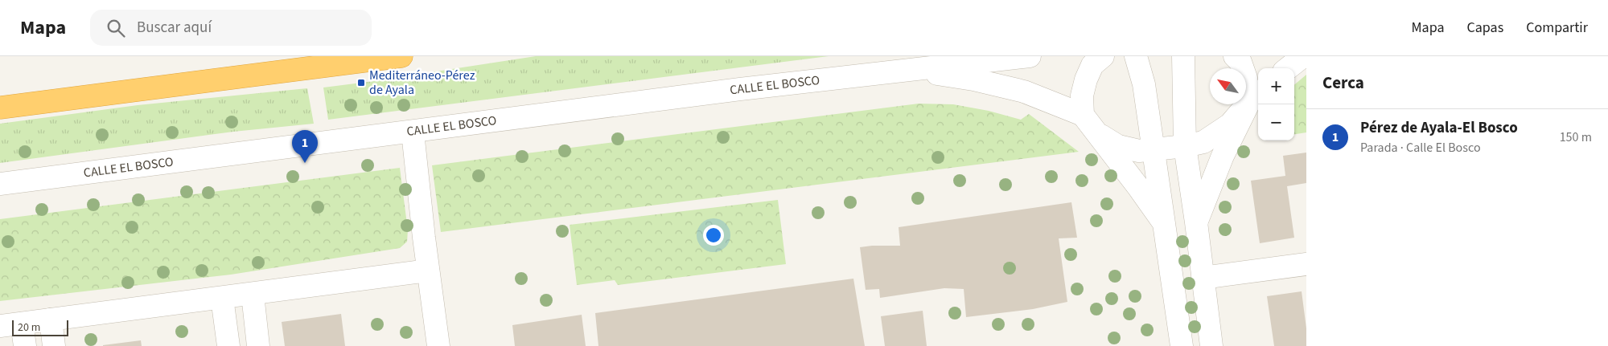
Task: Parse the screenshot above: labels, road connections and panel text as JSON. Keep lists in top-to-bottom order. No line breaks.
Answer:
{"streets":{"street":["CALLE EL BOSCO"]},"places":{"transit":["Mediterráneo-Pérez de Ayala"]},"scale_bar":"20 m","north":"top left","page":{"header":"Mapa","search":"Buscar aquí","nav":["Mapa","Capas","Compartir"],"heading":"Cerca","map_buttons":["+","−"],"list":[{"mark":"1","name":"Pérez de Ayala-El Bosco","note":"Parada · Calle El Bosco","value":"150 m"}],"pins":"1","scale":"20 m"}}
